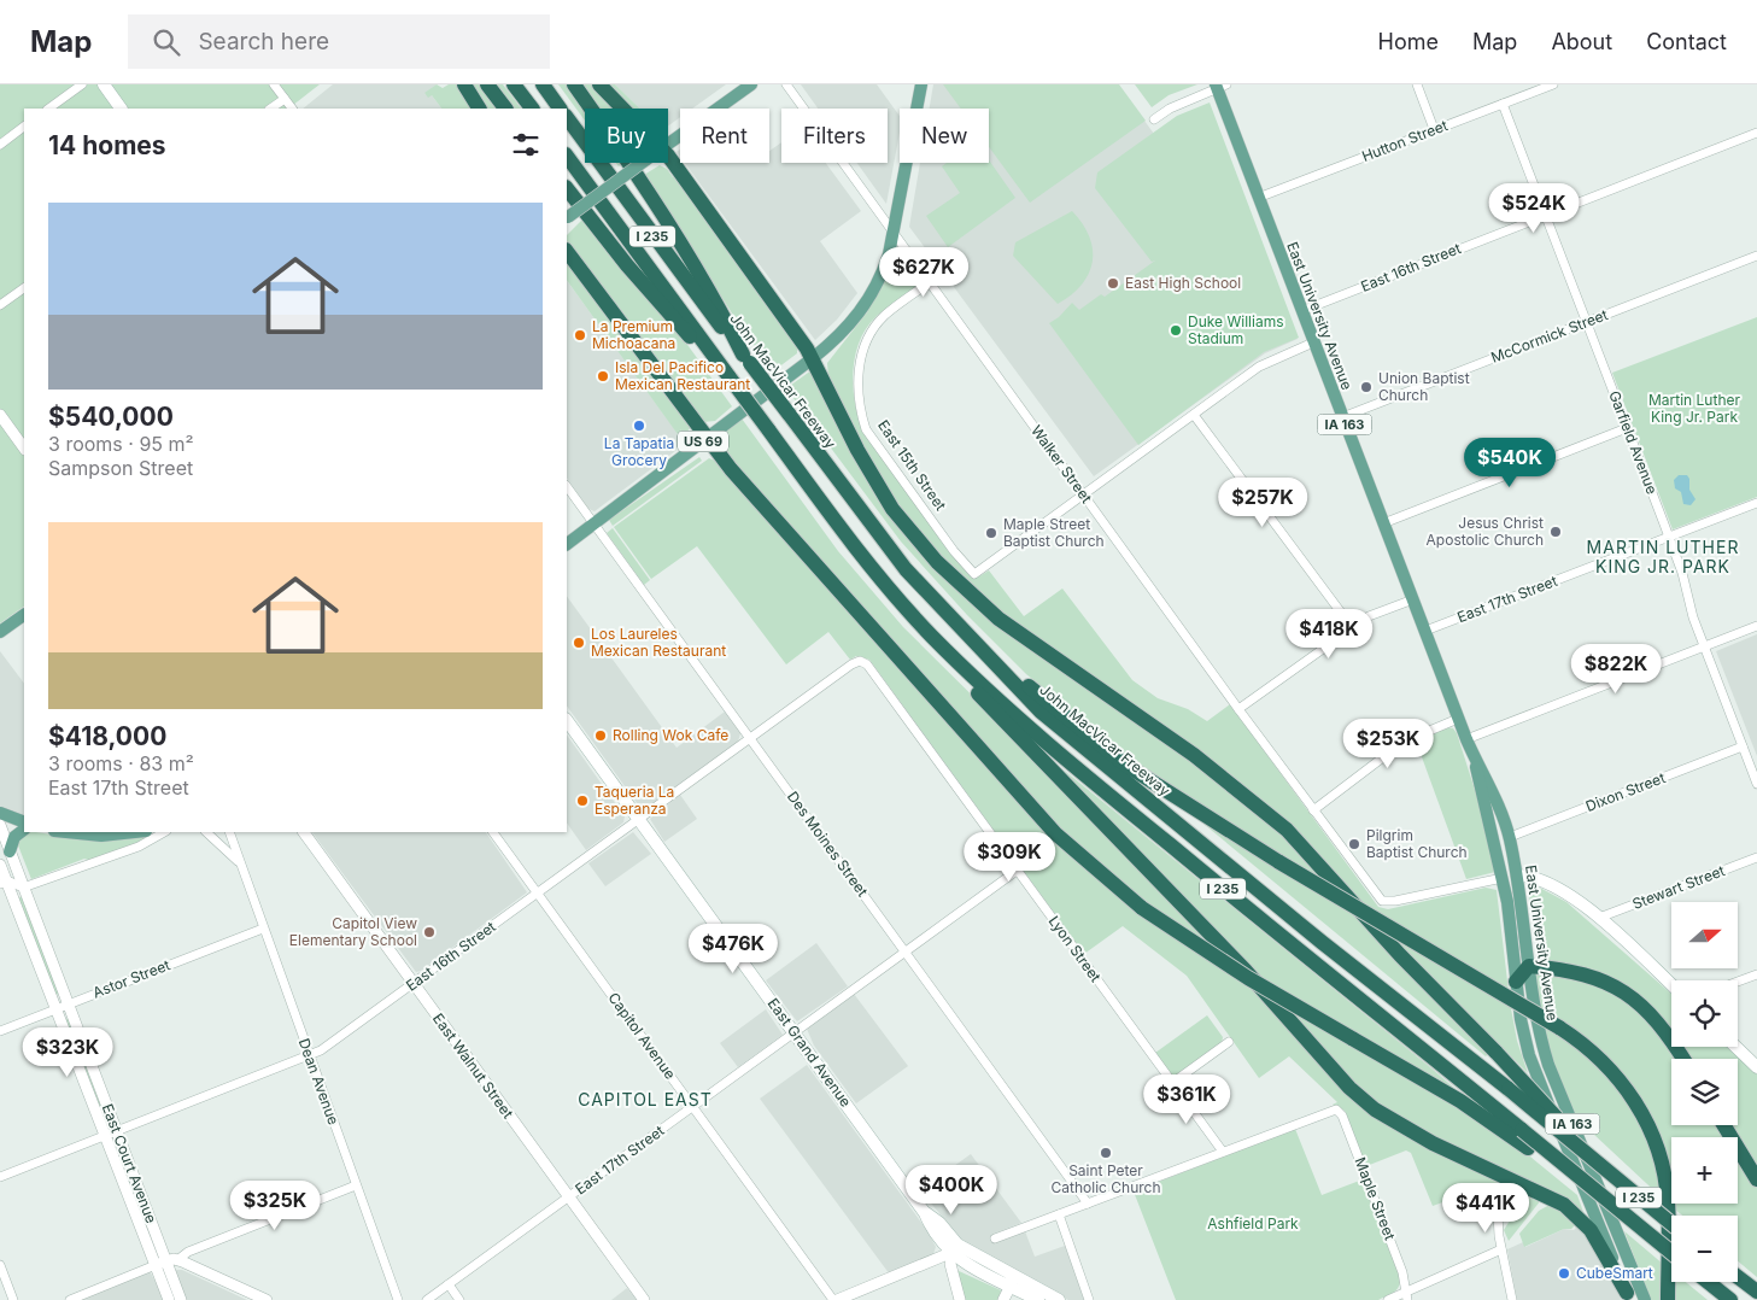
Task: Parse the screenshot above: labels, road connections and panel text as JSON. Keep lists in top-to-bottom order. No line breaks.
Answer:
{"streets":{"highway":["I 235","John MacVicar Freeway"],"main road":["East University Avenue","IA 163","US 69","East Grand Avenue"],"street":["Hutton Street","East 16th Street","McCormick Street","Garfield Avenue","Walker Street","East 15th Street","East 17th Street","Dixon Street","Des Moines Street","Stewart Street","Lyon Street","Astor Street","Capitol Avenue","East Walnut Street","Dean Avenue","East Court Avenue","Maple Street"]},"crossings":[["Hutton Street","East University Avenue"],["Hutton Street","Garfield Avenue"],["East 16th Street","East University Avenue"],["East 16th Street","Garfield Avenue"],["East 16th Street","Des Moines Street"],["East 16th Street","Lyon Street"],["East 16th Street","Capitol Avenue"],["East 16th Street","East Grand Avenue"],["East 16th Street","East Walnut Street"],["East 16th Street","Dean Avenue"],["East 16th Street","East Court Avenue"],["East University Avenue","McCormick Street"],["East University Avenue","Walker Street"],["East University Avenue","East 17th Street"],["East University Avenue","Dixon Street"],["McCormick Street","Garfield Avenue"],["US 69","Walker Street"],["US 69","Des Moines Street"],["Garfield Avenue","East 17th Street"],["Garfield Avenue","Dixon Street"],["Walker Street","East 15th Street"],["East 17th Street","Des Moines Street"],["East 17th Street","Lyon Street"],["East 17th Street","Capitol Avenue"],["East 17th Street","East Grand Avenue"],["East 17th Street","East Walnut Street"],["Lyon Street","Maple Street"],["Astor Street","Dean Avenue"],["Astor Street","East Court Avenue"]],"districts":["MARTIN LUTHER KING JR. PARK","CAPITOL EAST"],"parks":["Martin Luther King Jr. Park","Ashfield Park"],"places":["East High School","Duke Williams Stadium","La Premium Michoacana","Isla Del Pacifico Mexican Restaurant","Union Baptist Church","La Tapatia Grocery","Jesus Christ Apostolic Church","Maple Street Baptist Church","Los Laureles Mexican Restaurant","Rolling Wok Cafe","Taqueria La Esperanza","Pilgrim Baptist Church","Capitol View Elementary School","Saint Peter Catholic Church","CubeSmart"],"north":"right","page":{"header":"Map","search":"Search here","nav":["Home","Map","About","Contact"],"chip":["Buy","Rent","Filters","New"],"heading":"14 homes","list":[{"name":"$540,000","note":"3 rooms · 95 m² · Sampson Street"},{"name":"$418,000","note":"3 rooms · 83 m² · East 17th Street"}],"price":["$524K","$627K","$540K","$257K","$418K","$822K","$253K","$309K","$476K","$323K","$361K","$400K","$325K","$441K"],"map_buttons":["+","−"]}}
